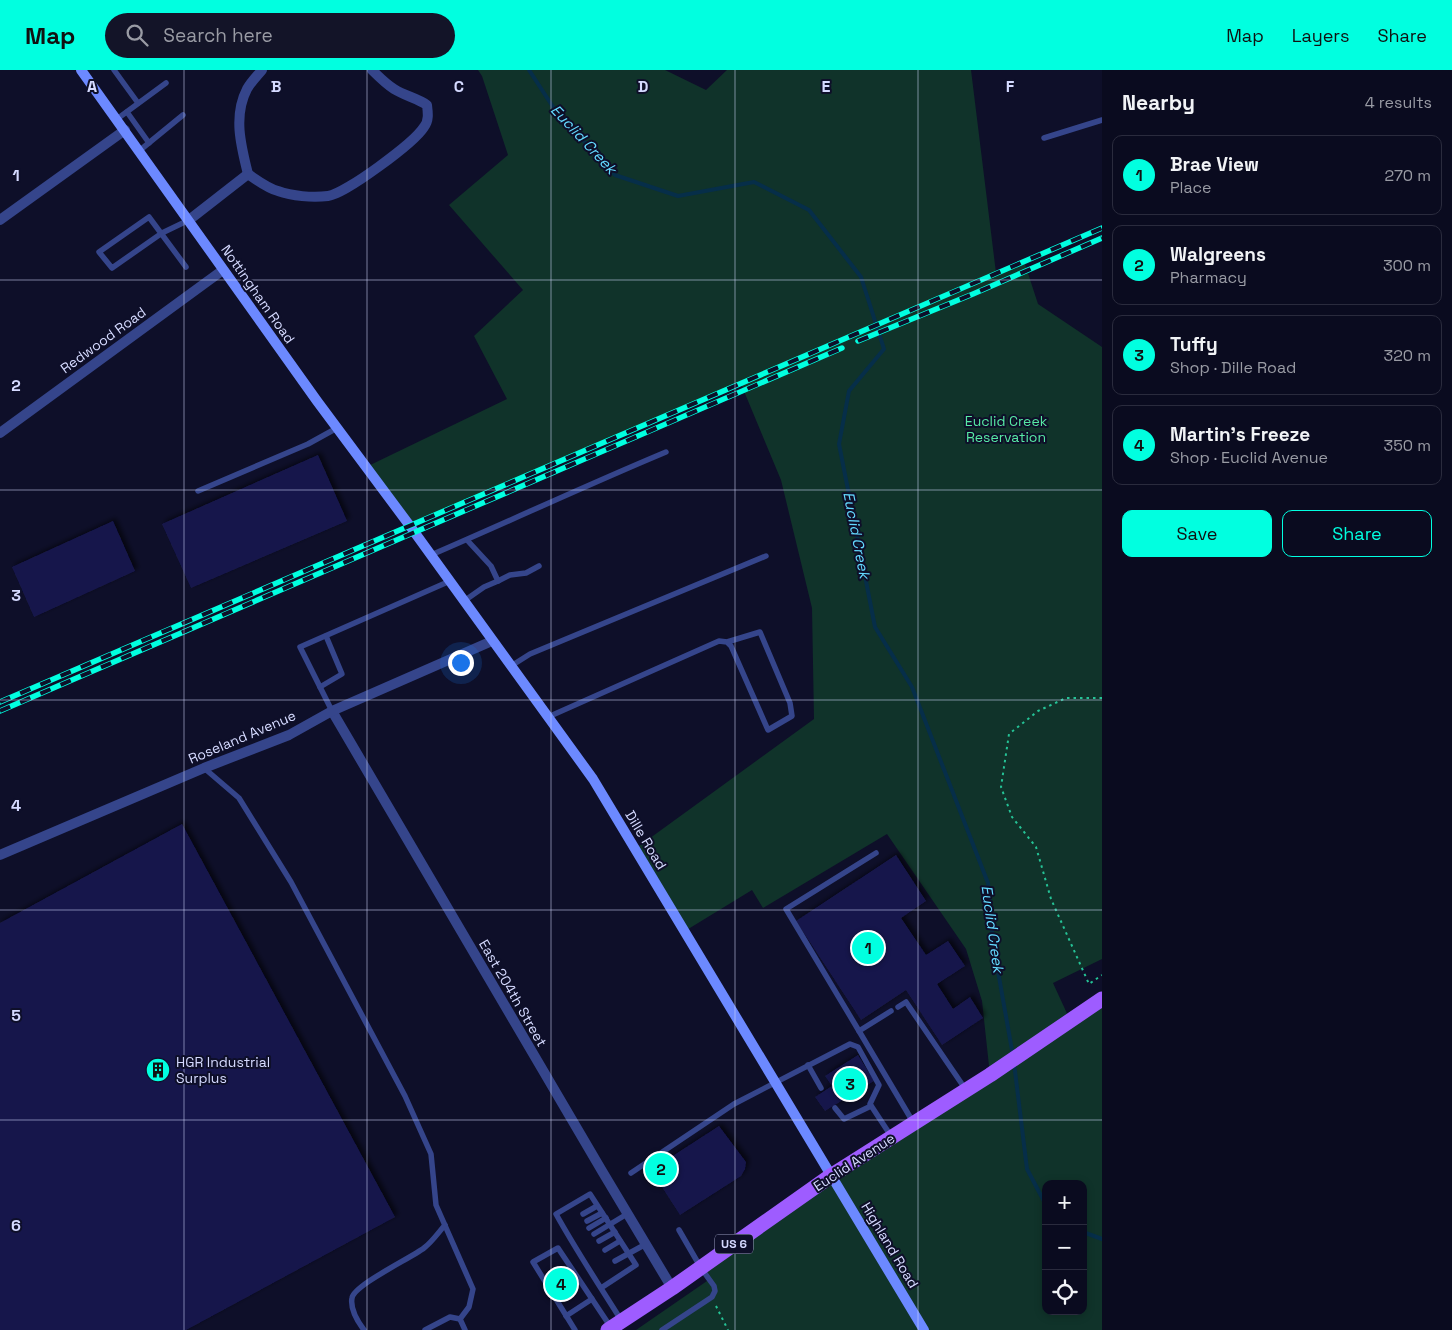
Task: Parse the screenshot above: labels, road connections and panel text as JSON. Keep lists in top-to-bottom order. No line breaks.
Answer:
{"streets":{"main road":["Euclid Avenue","US 6"],"street":["Nottingham Road","Redwood Road","Roseland Avenue","Dille Road","East 204th Street","Highland Road"]},"crossings":[["Nottingham Road","Redwood Road"],["Nottingham Road","Dille Road"],["Roseland Avenue","Dille Road"],["Roseland Avenue","East 204th Street"],["Dille Road","Euclid Avenue"],["Dille Road","Highland Road"],["East 204th Street","Euclid Avenue"],["Euclid Avenue","Highland Road"]],"water":["Euclid Creek"],"parks":["Euclid Creek Reservation"],"places":{"building":["HGR Industrial Surplus"]},"page":{"header":"Map","search":"Search here","nav":["Map","Layers","Share"],"heading":["Nearby","4 results"],"list":[{"mark":"1","name":"Brae View","note":"Place","value":"270 m"},{"mark":"2","name":"Walgreens","note":"Pharmacy","value":"300 m"},{"mark":"3","name":"Tuffy","note":"Shop · Dille Road","value":"320 m"},{"mark":"4","name":"Martin's Freeze","note":"Shop · Euclid Avenue","value":"350 m"}],"buttons":["Save","Share"],"pins":["1","3","2","4"],"map_buttons":["+","−"]},"grid":{"columns":["A","B","C","D","E","F"],"rows":["1","2","3","4","5","6"]}}
